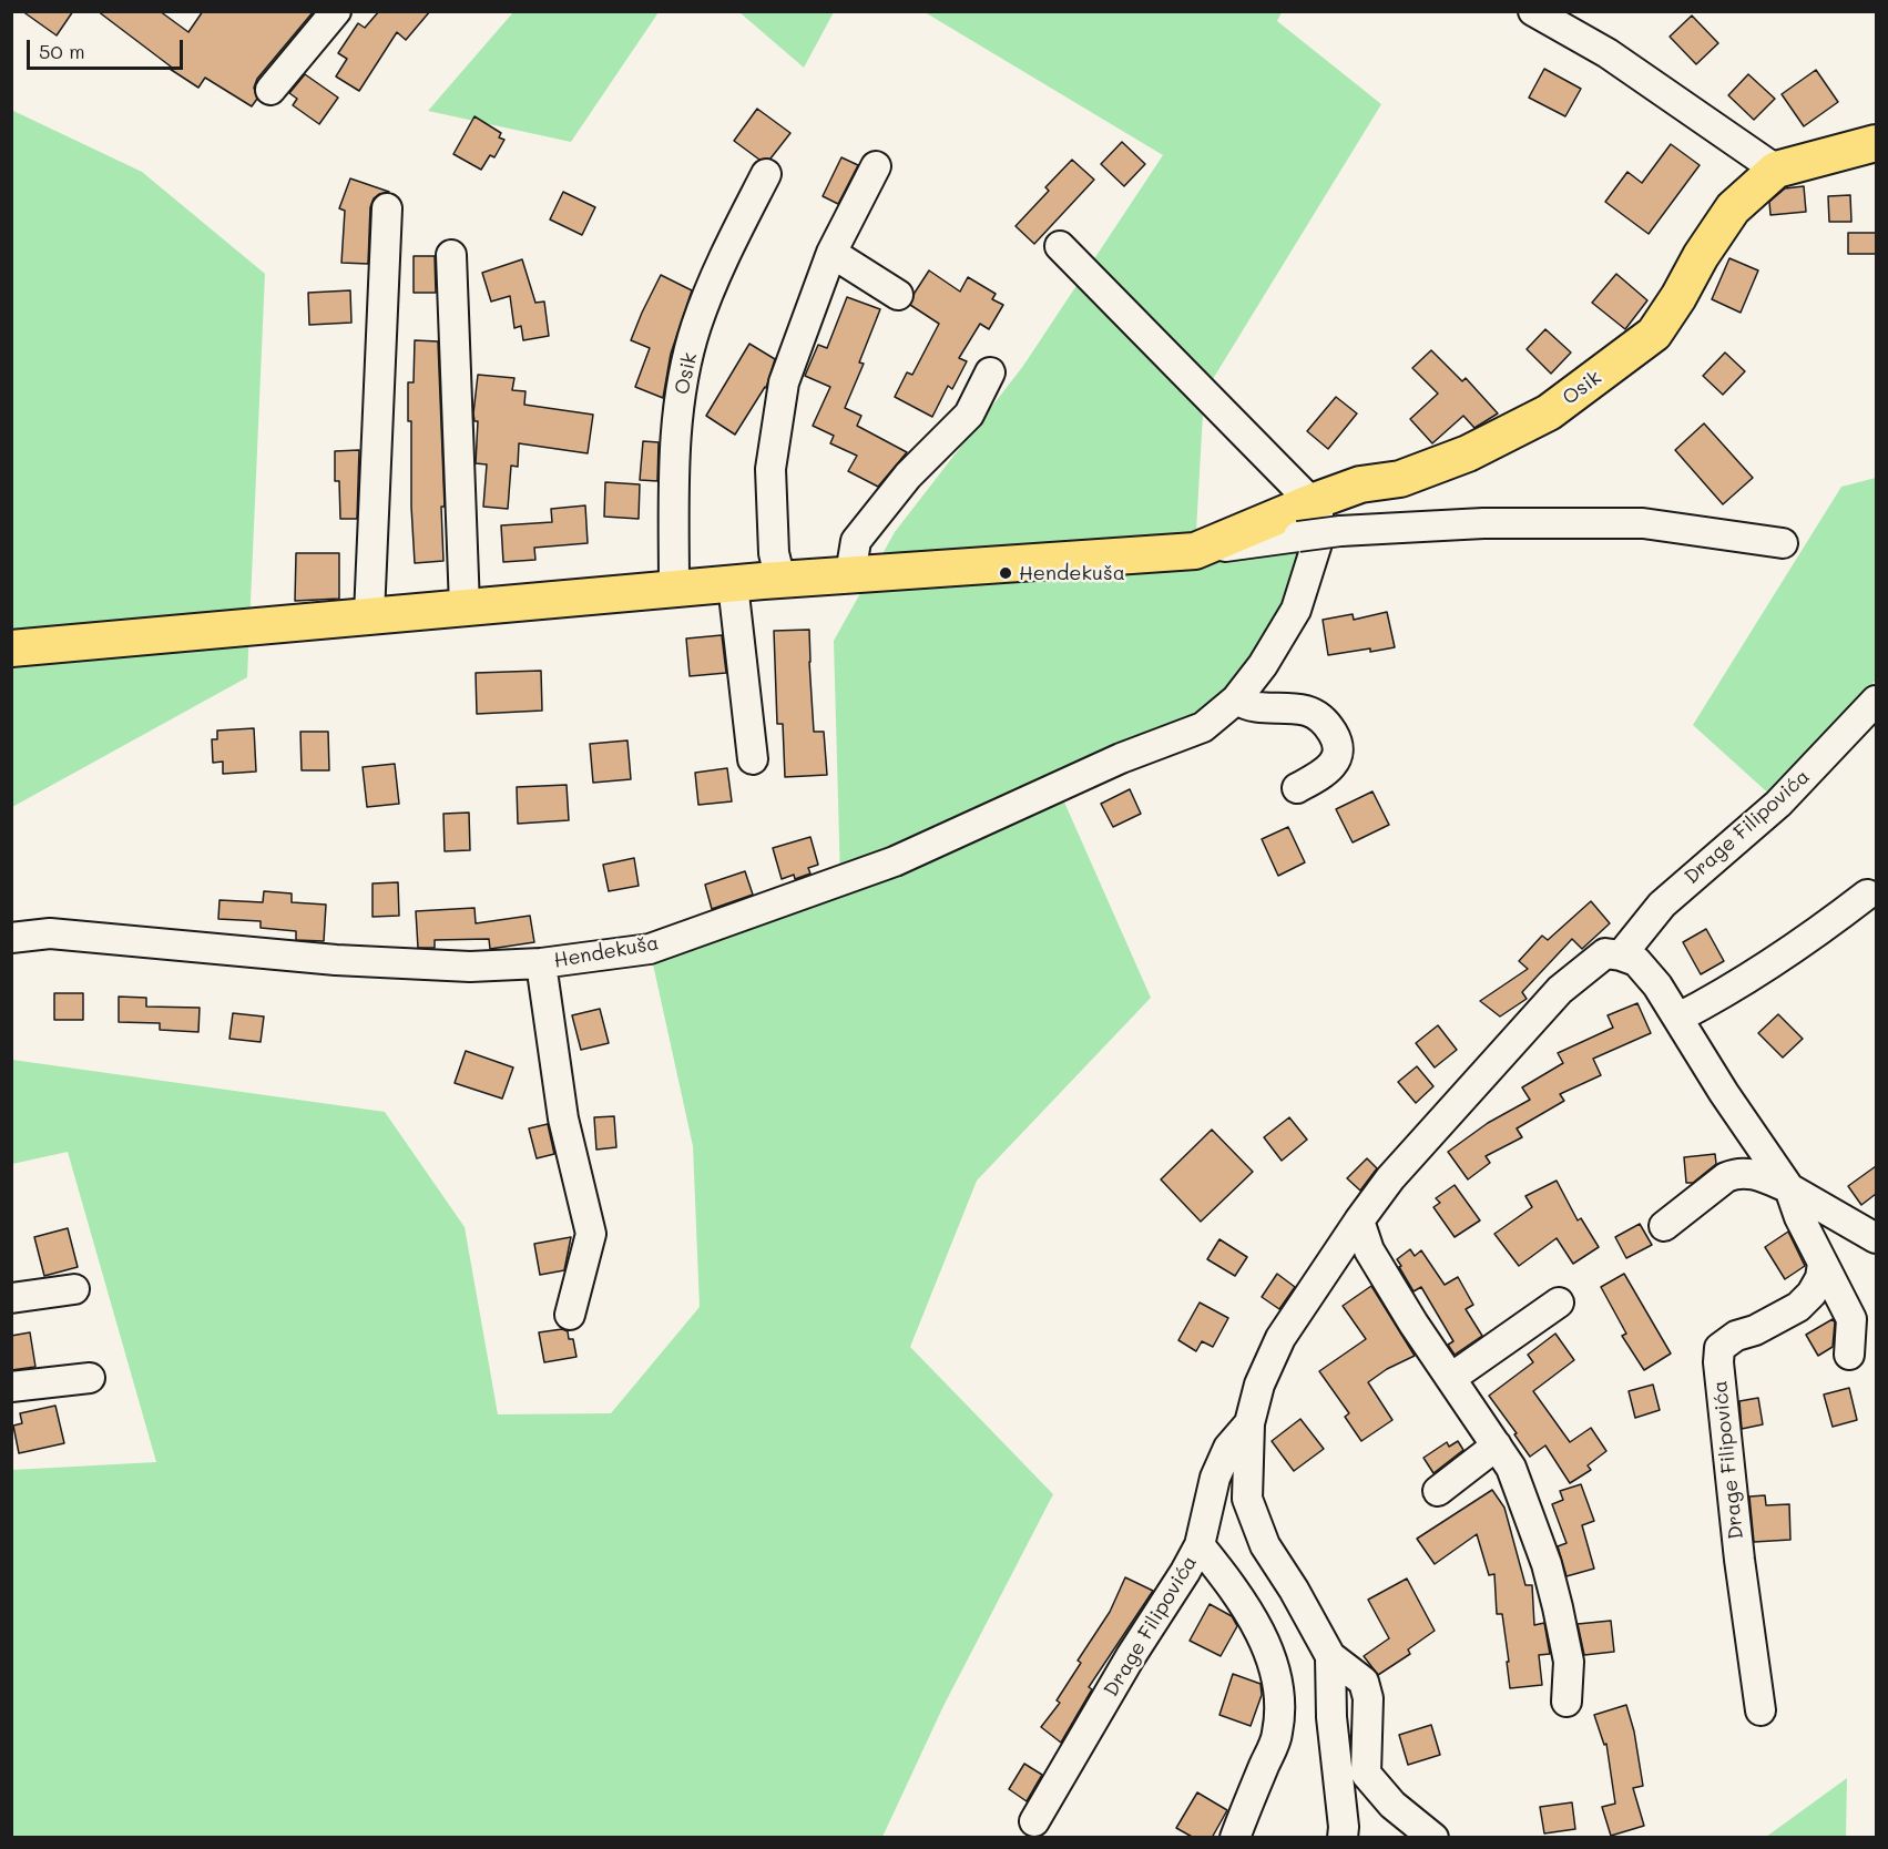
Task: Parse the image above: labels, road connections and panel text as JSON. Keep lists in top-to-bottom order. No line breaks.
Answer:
{"streets":{"main road":["Osik"],"street":["Drage Filipovića","Hendekuša"]},"crossings":[["Osik","Hendekuša"]],"places":["Hendekuša"],"scale_bar":"50 m"}
